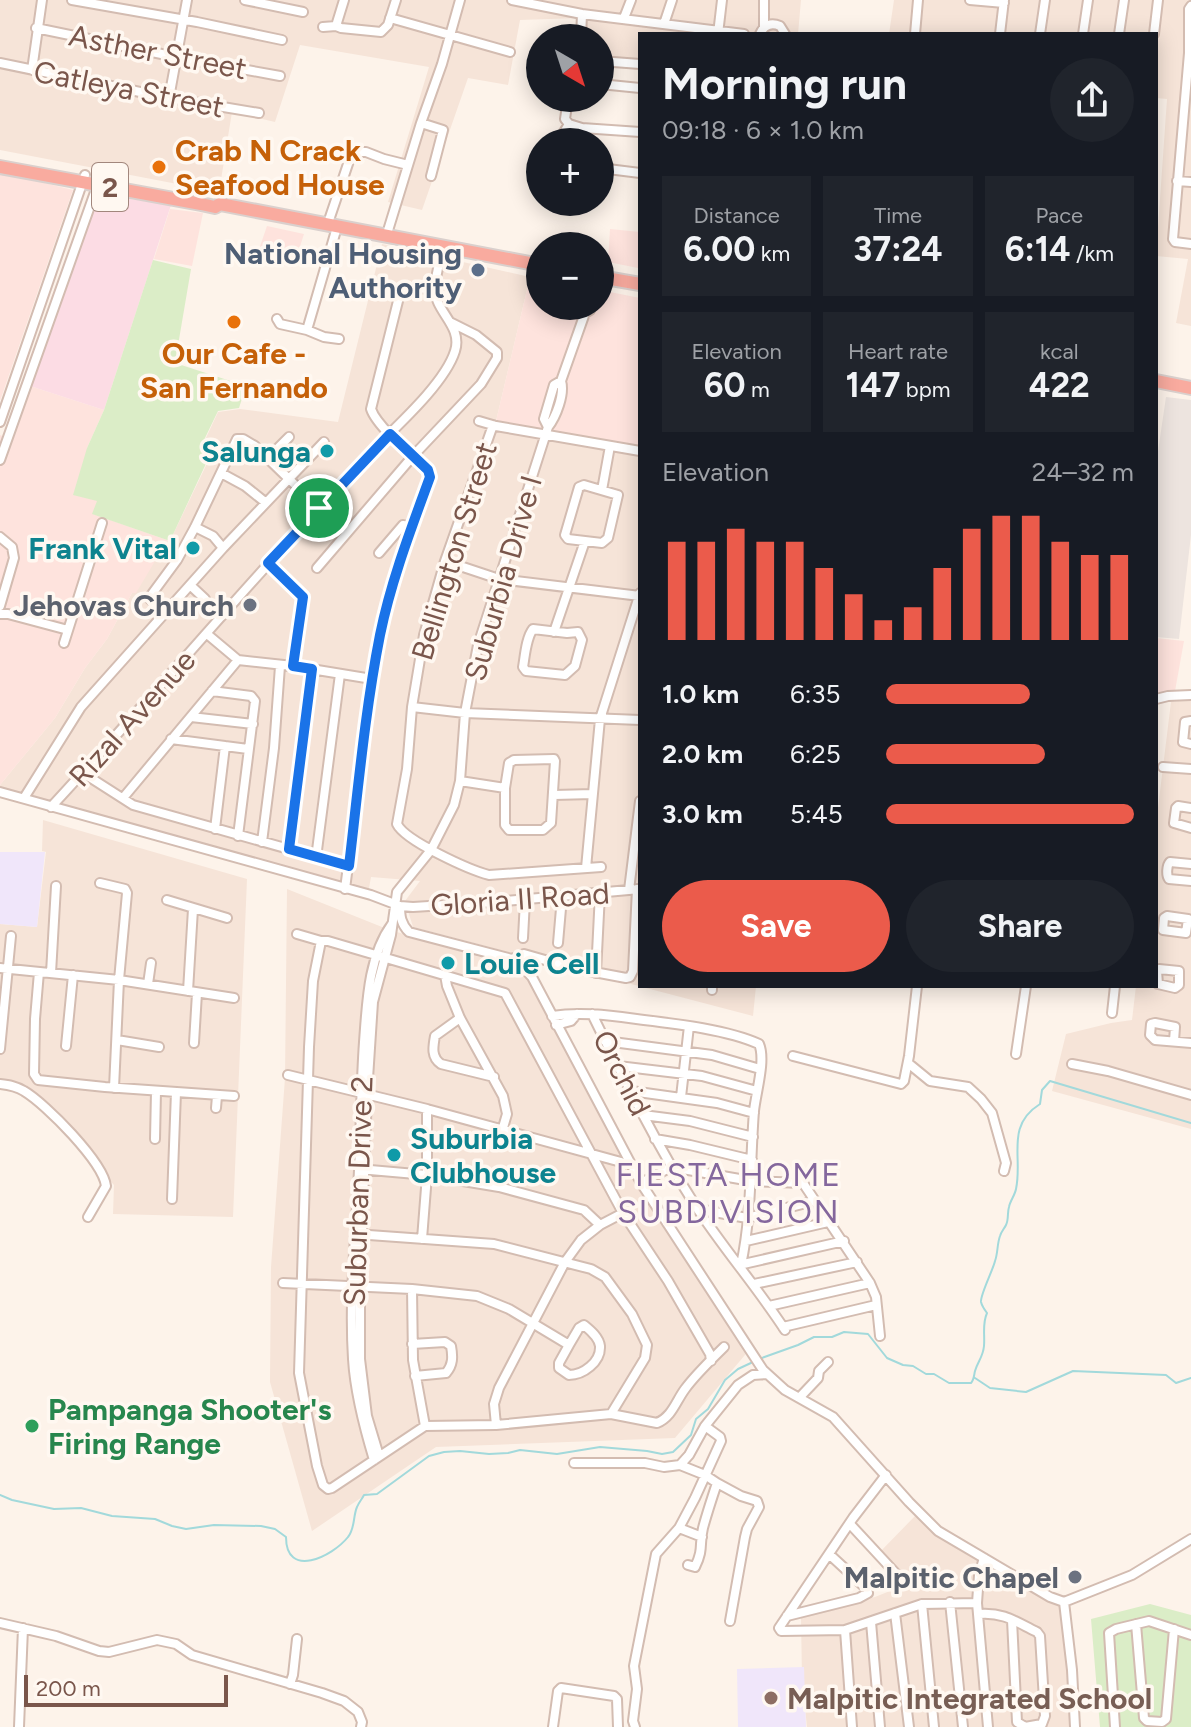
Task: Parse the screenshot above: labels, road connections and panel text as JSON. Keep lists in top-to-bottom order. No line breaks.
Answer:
{"streets":{"highway":["2"],"street":["Asther Street","Catleya Street","Bellington Street","Suburbia Drive I","Rizal Avenue","Gloria II Road","Orchid","Suburban Drive 2"]},"crossings":[["Bellington Street","Suburbia Drive I"],["Suburbia Drive I","Gloria II Road"],["Suburbia Drive I","Suburban Drive 2"],["Rizal Avenue","Gloria II Road"],["Gloria II Road","Suburban Drive 2"]],"districts":["FIESTA HOME SUBDIVISION"],"places":["Crab N Crack Seafood House","National Housing Authority","Our Cafe - San Fernando","Salunga","Frank Vital","Jehovas Church","Louie Cell","Suburbia Clubhouse","Pampanga Shooter's Firing Range","Malpitic Chapel","Malpitic Integrated School"],"scale_bar":"200 m","north":"bottom right","page":{"map_buttons":["+","−"],"heading":["Morning run","09:18 · 6 × 1.0 km"],"stats":[["Distance","6.00 km"],["Time","37:24"],["Pace","6:14 /km"],["Elevation","60 m"],["Heart rate","147 bpm"],["kcal","422"]],"chart":["Elevation","24–32 m"],"list":[{"name":"1.0 km","note":"6:35"},{"name":"2.0 km","note":"6:25"},{"name":"3.0 km","note":"5:45"}],"buttons":["Save","Share"],"scale":"200 m"}}
